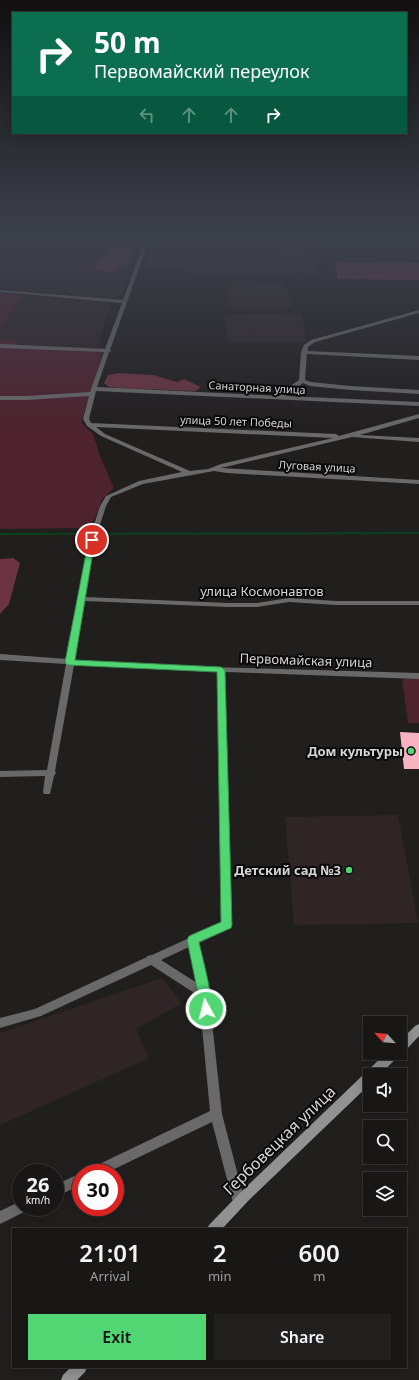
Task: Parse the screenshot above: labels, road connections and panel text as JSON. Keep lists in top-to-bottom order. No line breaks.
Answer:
{"streets":{"street":["Санаторная улица","улица 50 лет Победы","Луговая улица","улица Космонавтов","Первомайская улица","Гербовецкая улица"]},"places":["Дом культуры","Детский сад №3"],"north":"top left","page":{"turn":["50 m","Первомайский переулок"],"speed":"26 km/h","limit":"30","eta":["21:01","Arrival","2","min","600","m"],"buttons":["Exit","Share"]}}
